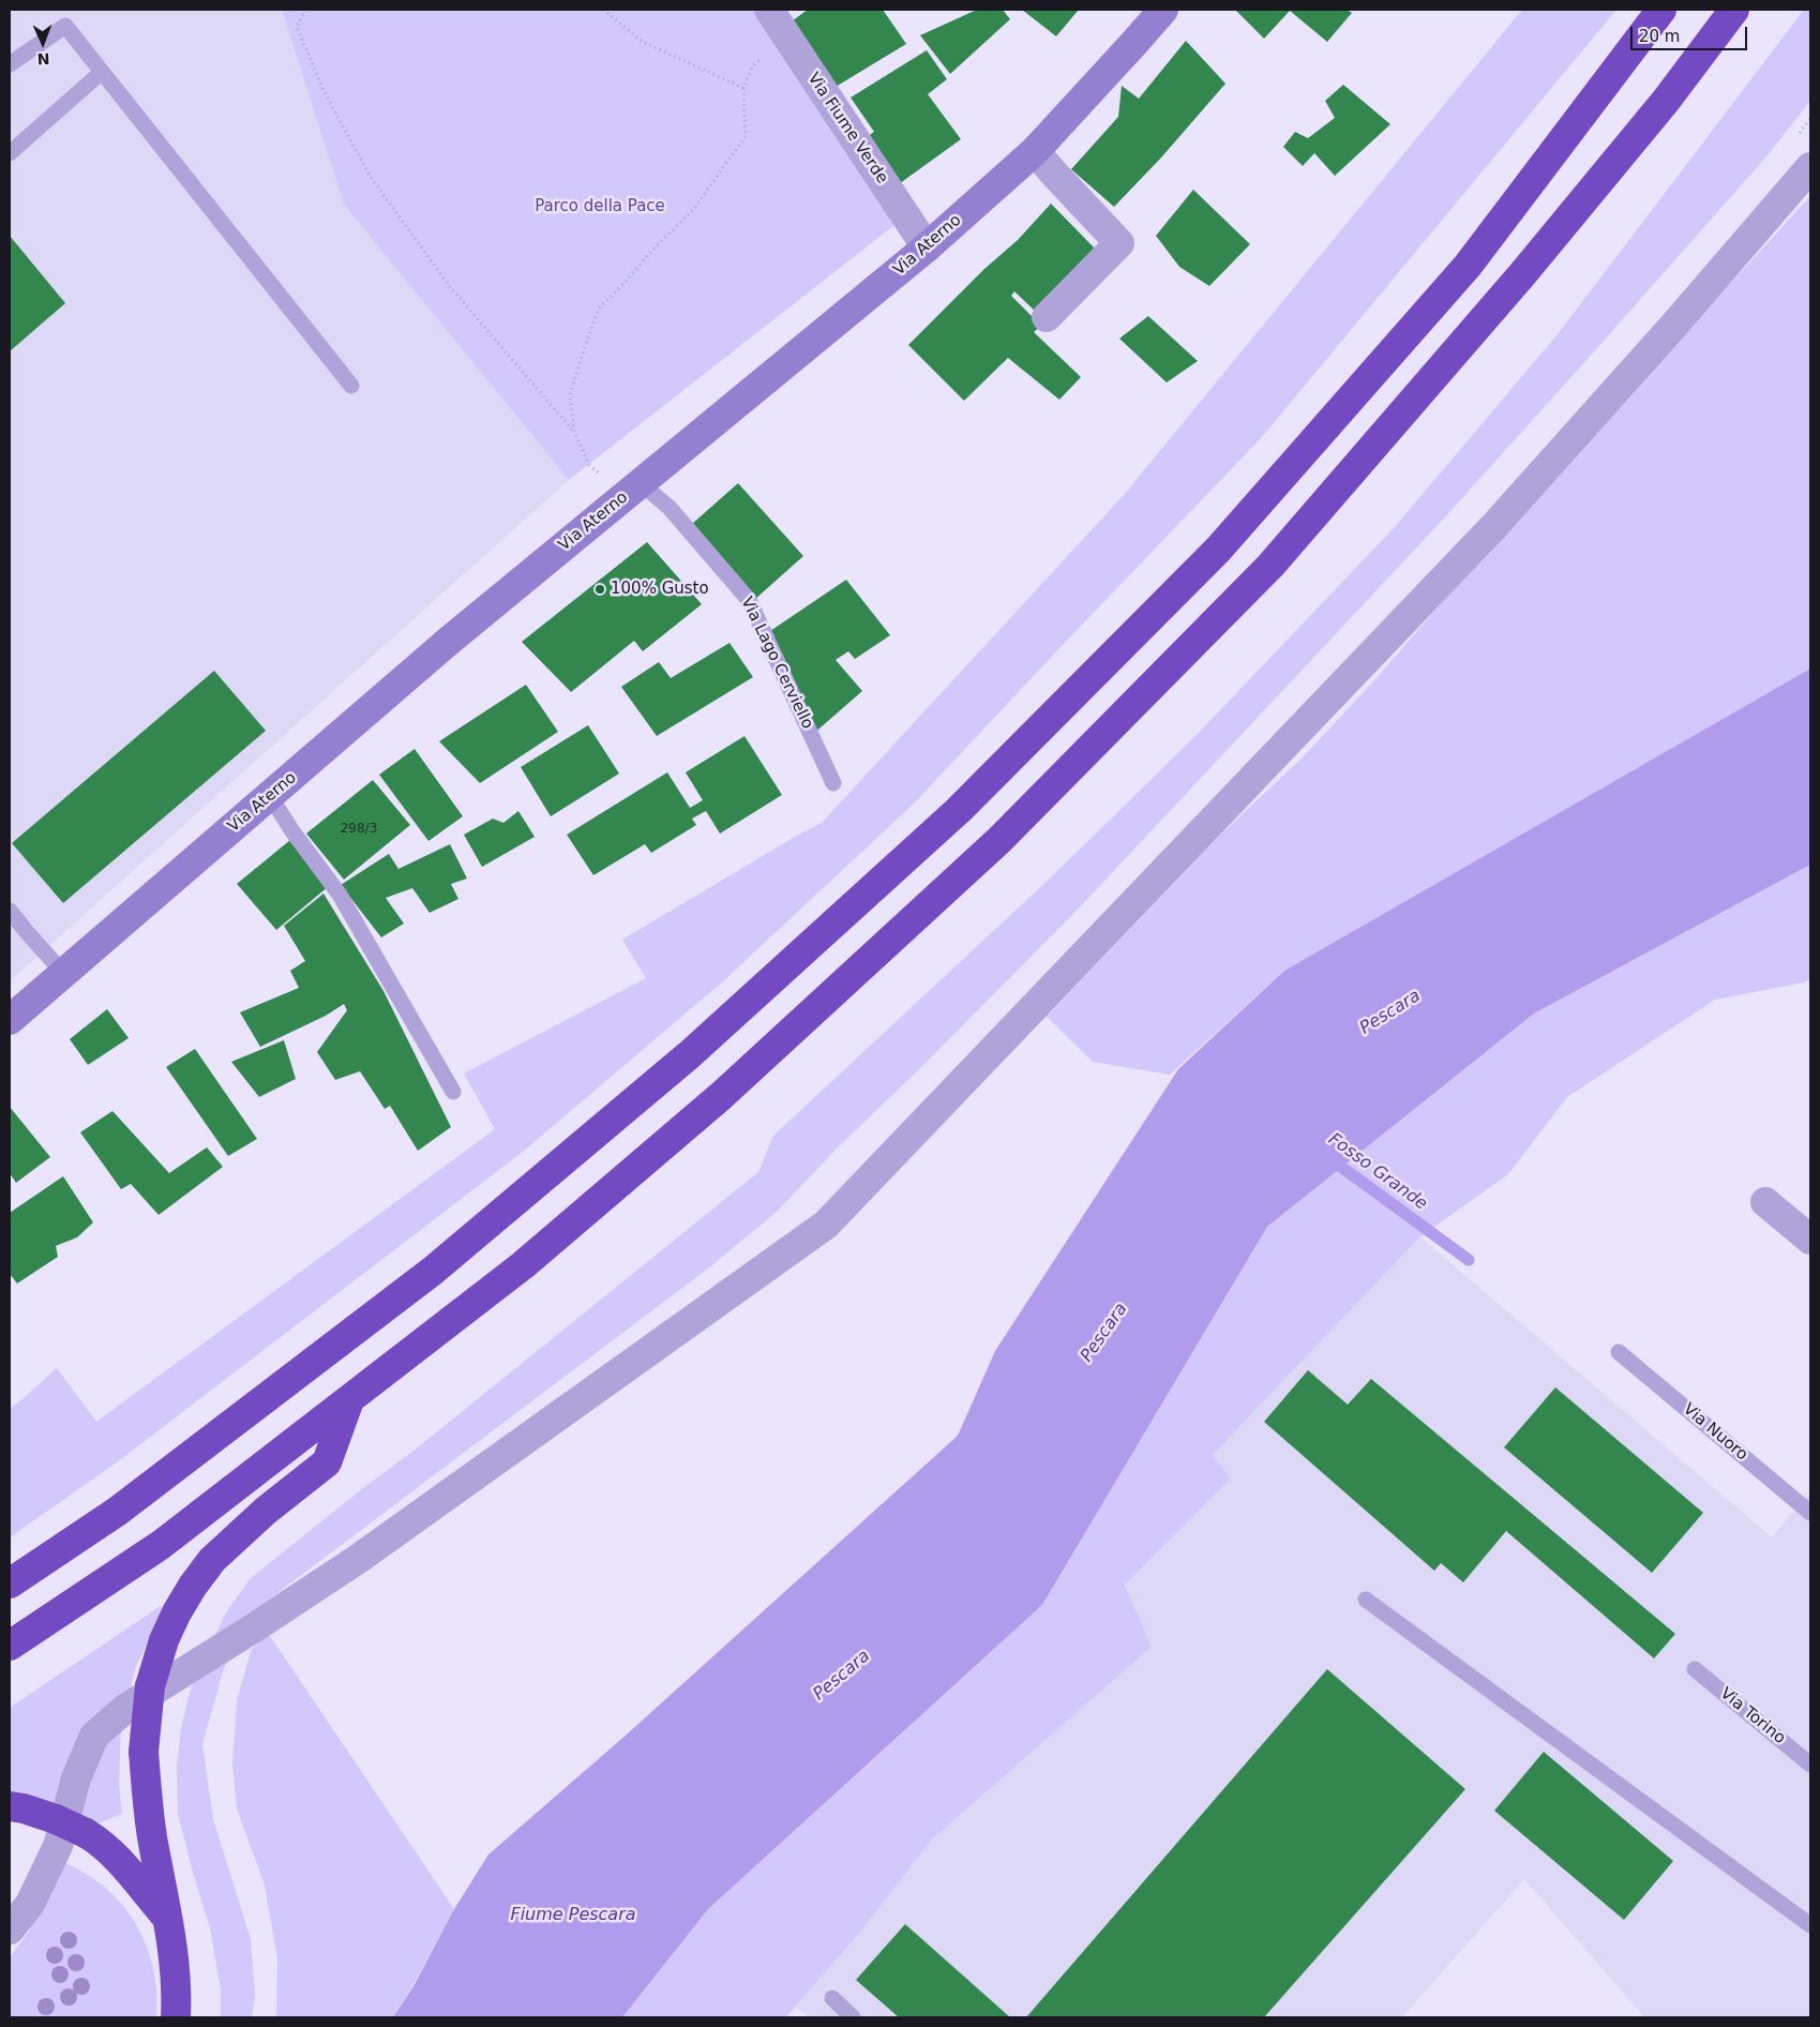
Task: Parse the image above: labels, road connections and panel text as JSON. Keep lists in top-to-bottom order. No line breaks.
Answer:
{"streets":{"street":["Via Fiume Verde","Via Aterno"],"lane":["Via Lago Cerviello","Via Nuoro","Via Torino"]},"crossings":[["Via Fiume Verde","Via Aterno"],["Via Aterno","Via Lago Cerviello"]],"water":["Pescara","Fosso Grande","Fiume Pescara"],"parks":["Parco della Pace"],"places":["100% Gusto"],"house_numbers":["298/3"],"scale_bar":"20 m","north":"bottom"}
